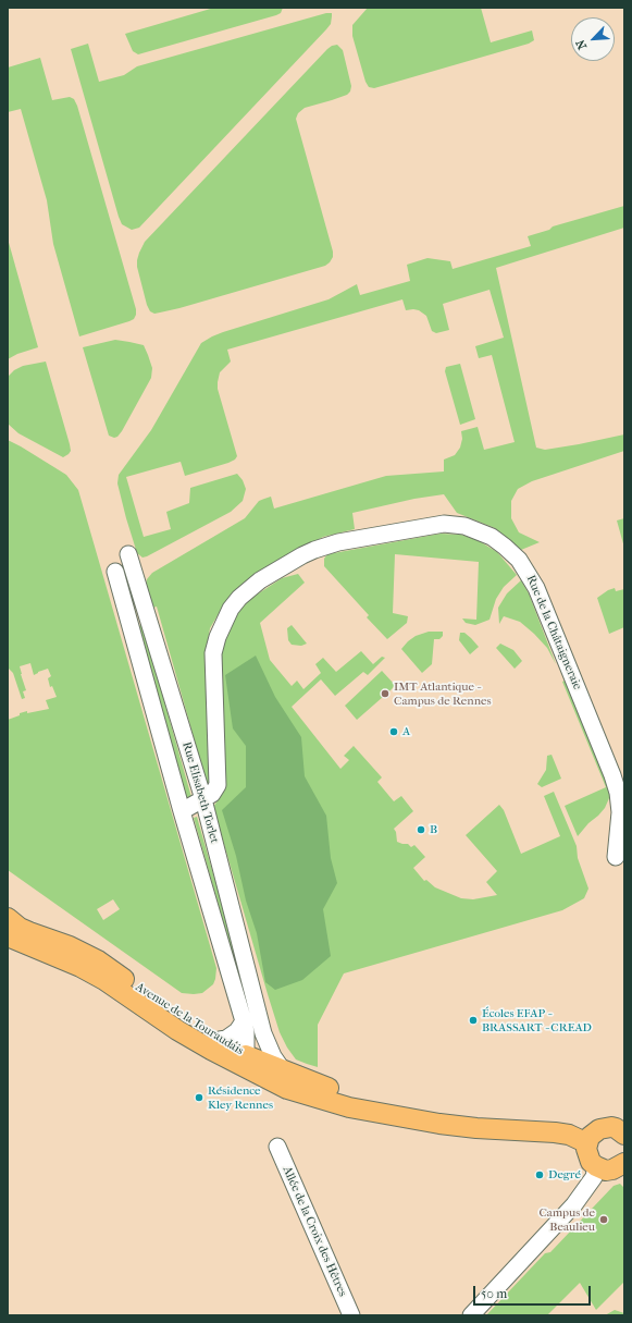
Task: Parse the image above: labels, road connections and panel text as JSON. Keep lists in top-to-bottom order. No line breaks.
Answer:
{"streets":{"main road":["Avenue de la Touraudais"],"street":["Rue de la Châtaigneraie","Rue Elisabeth Torlet","Allée de la Croix des Hêtres"]},"crossings":[["Rue de la Châtaigneraie","Rue Elisabeth Torlet"],["Rue Elisabeth Torlet","Avenue de la Touraudais"]],"places":["IMT Atlantique - Campus de Rennes","A","B","Écoles EFAP - BRASSART - CREAD","Résidence Kley Rennes","Degré","Campus de Beaulieu"],"scale_bar":"50 m","north":"bottom left"}
